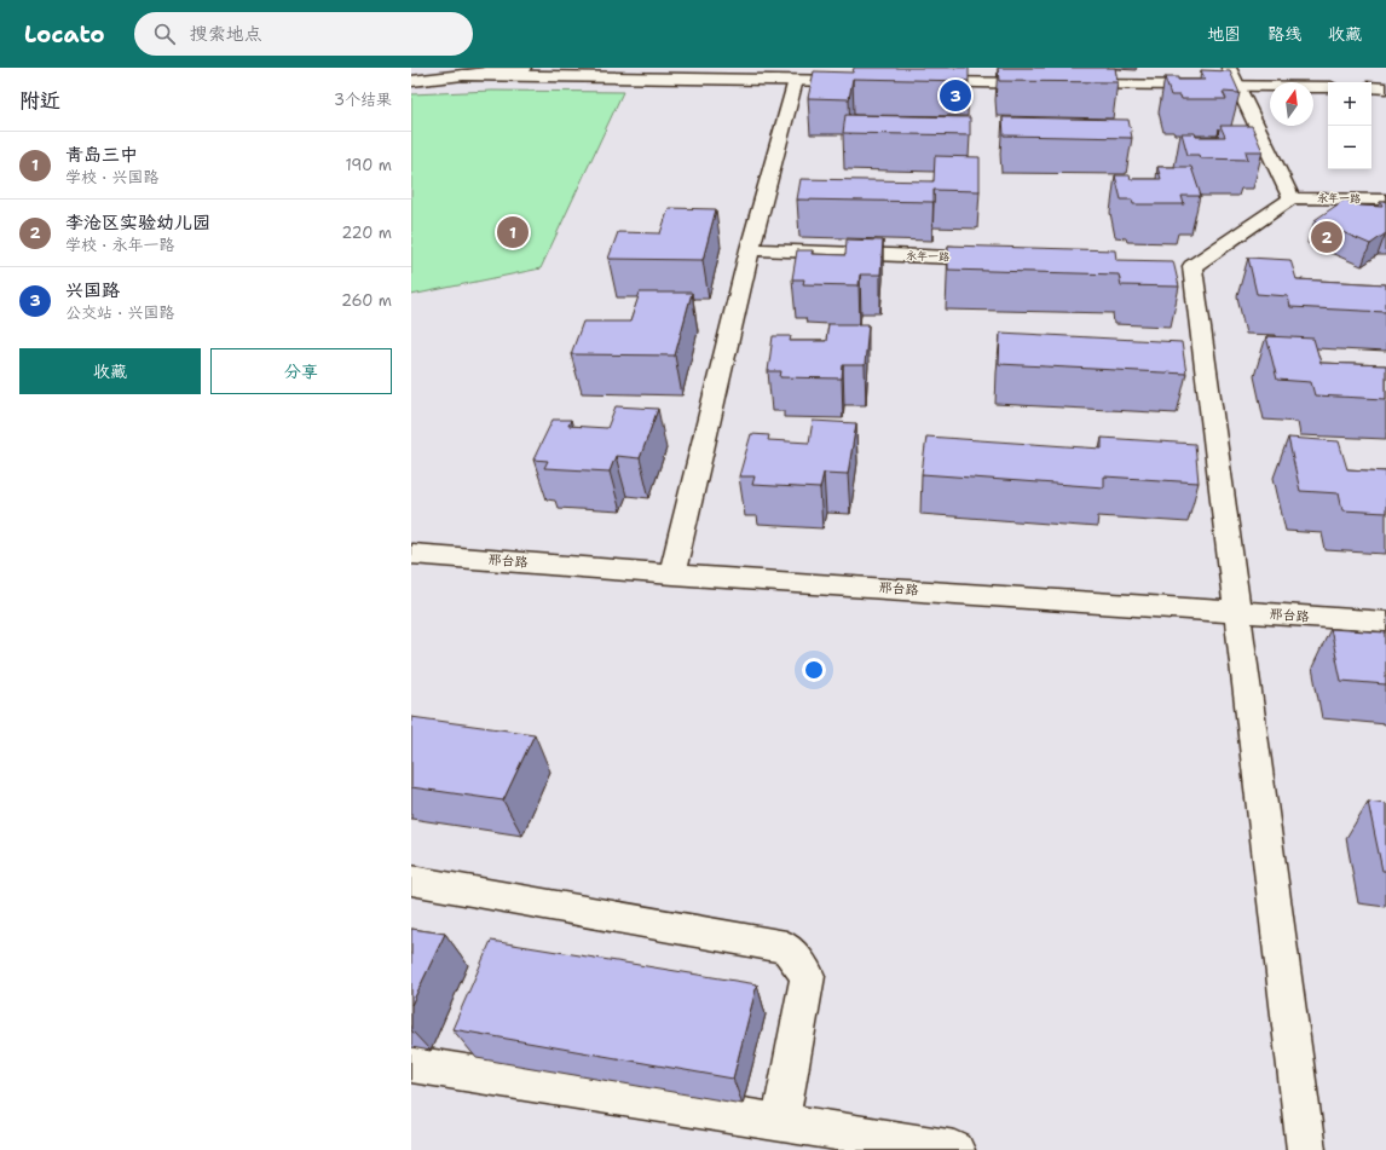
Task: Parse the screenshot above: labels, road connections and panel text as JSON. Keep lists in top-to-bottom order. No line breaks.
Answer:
{"streets":{"street":["永年一路","邢台路"]},"north":"top","page":{"header":"Locato","search":"搜索地点","nav":["地图","路线","收藏"],"heading":["附近","3个结果"],"pins":["3","1","2"],"map_buttons":["+","−"],"list":[{"mark":"1","name":"青岛三中","note":"学校 · 兴国路","value":"190 m"},{"mark":"2","name":"李沧区实验幼儿园","note":"学校 · 永年一路","value":"220 m"},{"mark":"3","name":"兴国路","note":"公交站 · 兴国路","value":"260 m"}],"buttons":["收藏","分享"]}}
